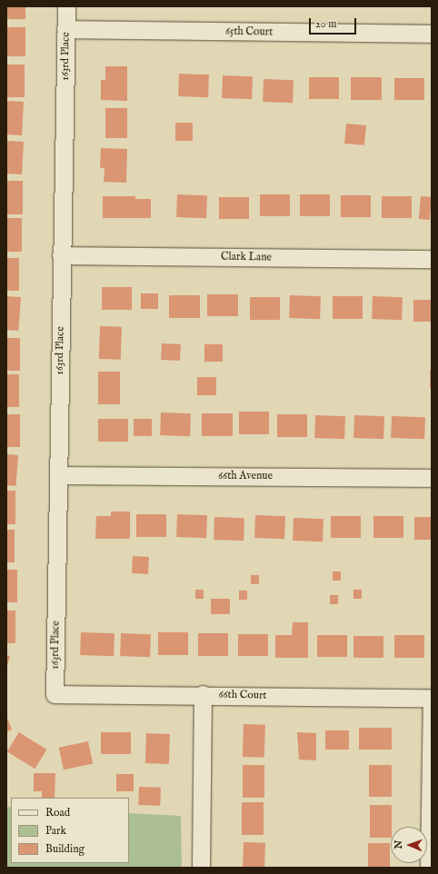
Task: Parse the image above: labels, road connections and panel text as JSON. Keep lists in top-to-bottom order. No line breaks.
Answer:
{"streets":{"street":["65th Court","163rd Place","Clark Lane","66th Avenue","66th Court"]},"crossings":[["65th Court","163rd Place"],["163rd Place","Clark Lane"],["163rd Place","66th Avenue"],["163rd Place","66th Court"]],"legend":["Road","Park","Building"],"scale_bar":"20 m","north":"left"}
